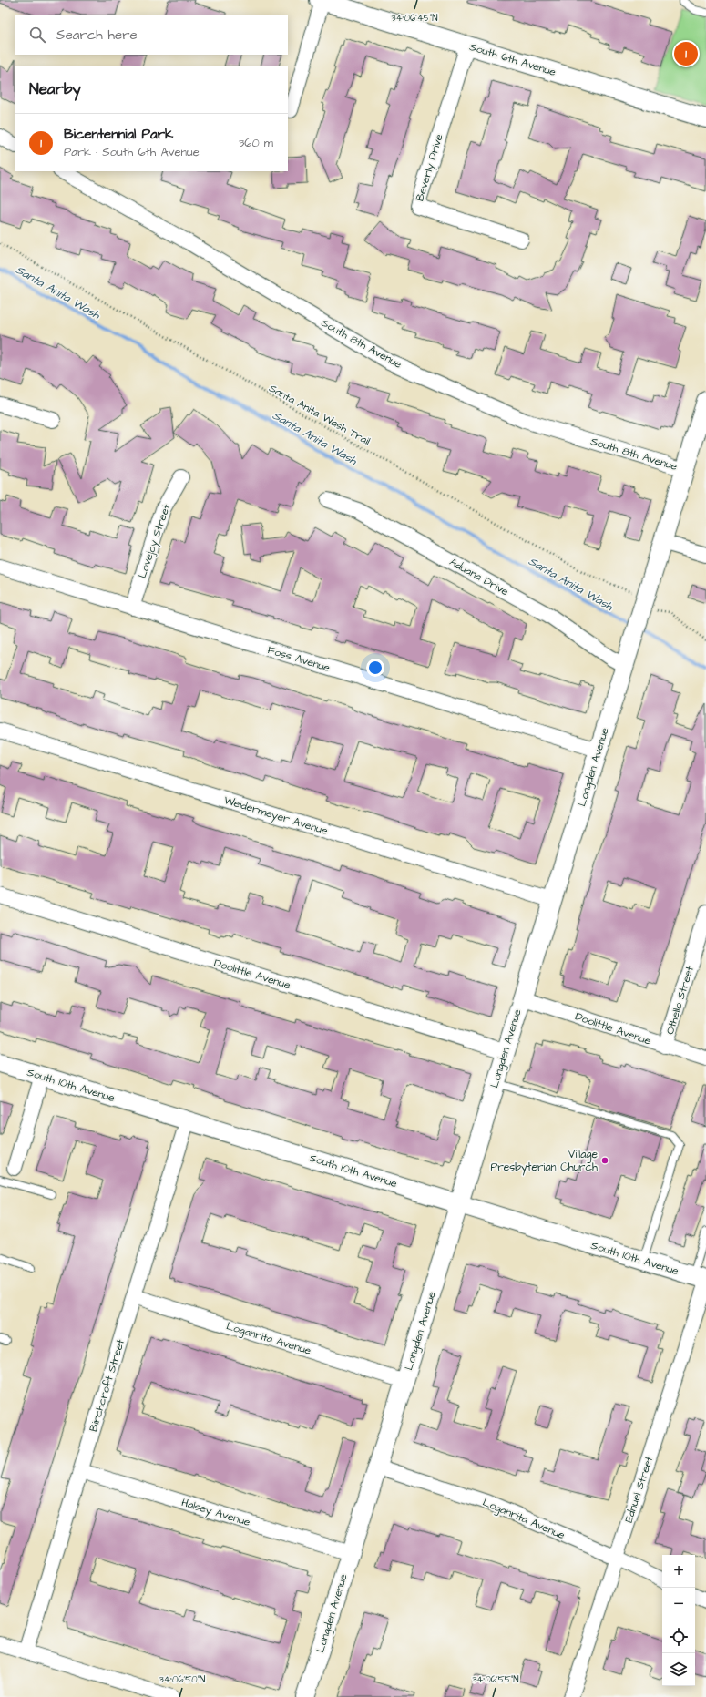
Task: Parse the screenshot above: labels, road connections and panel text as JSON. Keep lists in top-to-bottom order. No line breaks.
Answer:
{"streets":{"street":["South 6th Avenue","Beverly Drive","South 8th Avenue","Lovejoy Street","Aduana Drive","Foss Avenue","Longden Avenue","Weidermeyer Avenue","Doolittle Avenue","Othello Street","South 10th Avenue","Loganrita Avenue","Birchcroft Street","Ednuel Street","Halsey Avenue"],"path":["Santa Anita Wash Trail"]},"crossings":[["South 6th Avenue","Beverly Drive"],["South 8th Avenue","Longden Avenue"],["Lovejoy Street","Foss Avenue"],["Aduana Drive","Longden Avenue"],["Foss Avenue","Longden Avenue"],["Longden Avenue","Weidermeyer Avenue"],["Longden Avenue","Doolittle Avenue"],["Longden Avenue","South 10th Avenue"],["Longden Avenue","Loganrita Avenue"],["Longden Avenue","Halsey Avenue"],["Doolittle Avenue","Othello Street"],["South 10th Avenue","Birchcroft Street"],["South 10th Avenue","Ednuel Street"],["Loganrita Avenue","Birchcroft Street"],["Loganrita Avenue","Ednuel Street"],["Birchcroft Street","Halsey Avenue"]],"water":["Santa Anita Wash"],"places":["Village Presbyterian Church"],"page":{"search":"Search here","pins":"1","heading":"Nearby","list":[{"mark":"1","name":"Bicentennial Park","note":"Park · South 6th Avenue","value":"360 m"}],"map_buttons":["+","−"]},"coordinates":["34°06'45\"N","34°06'50\"N","34°06'55\"N"]}
